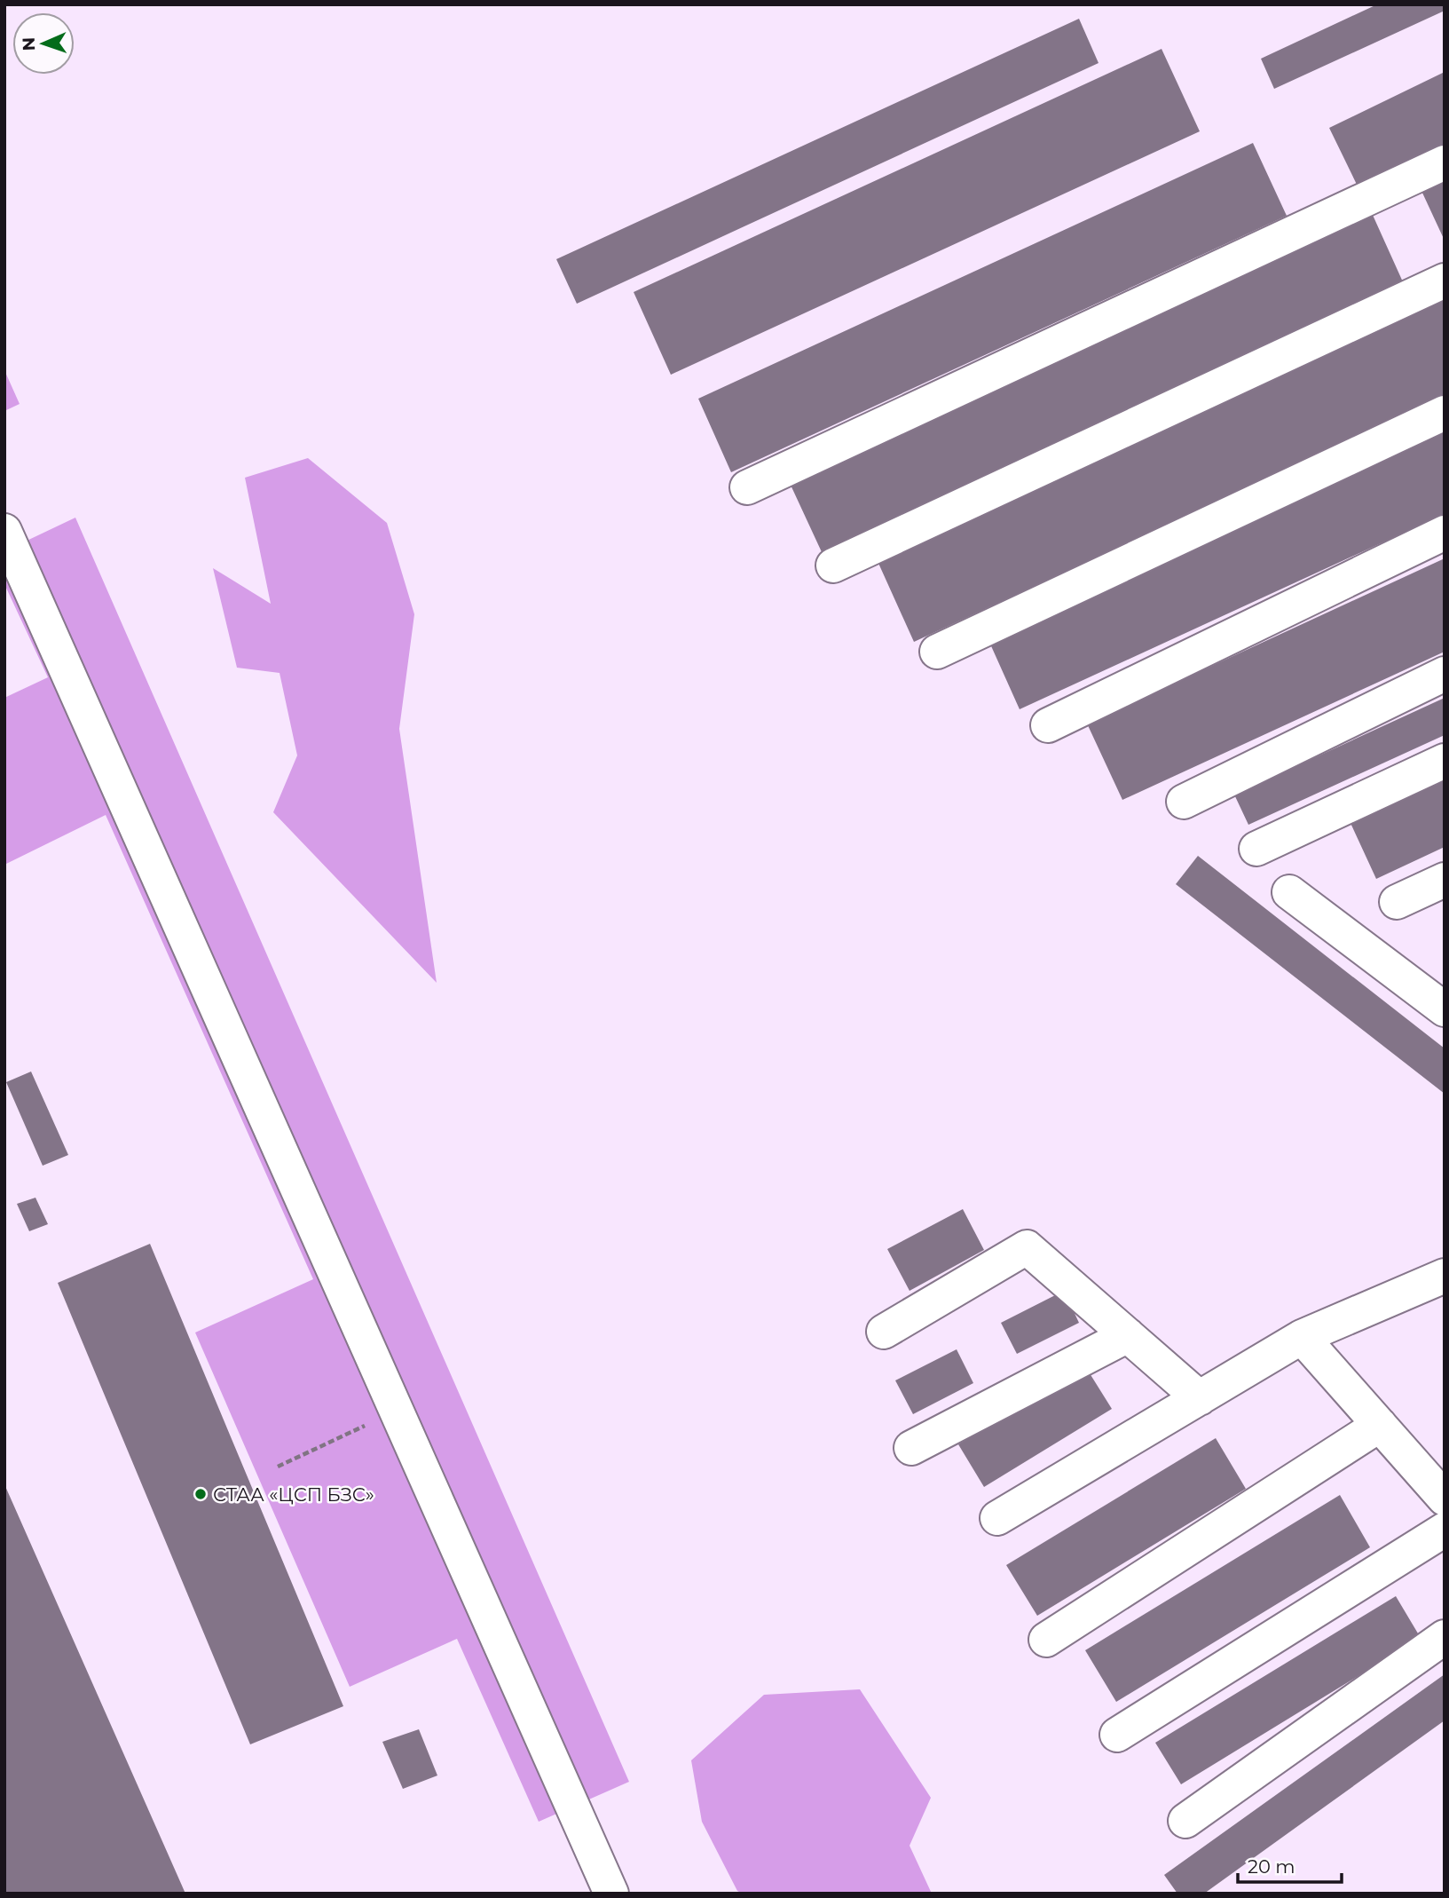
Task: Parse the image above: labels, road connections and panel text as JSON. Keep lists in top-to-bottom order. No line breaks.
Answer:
{"places":["СТАА «ЦСП БЗС»"],"scale_bar":"20 m","north":"left"}
